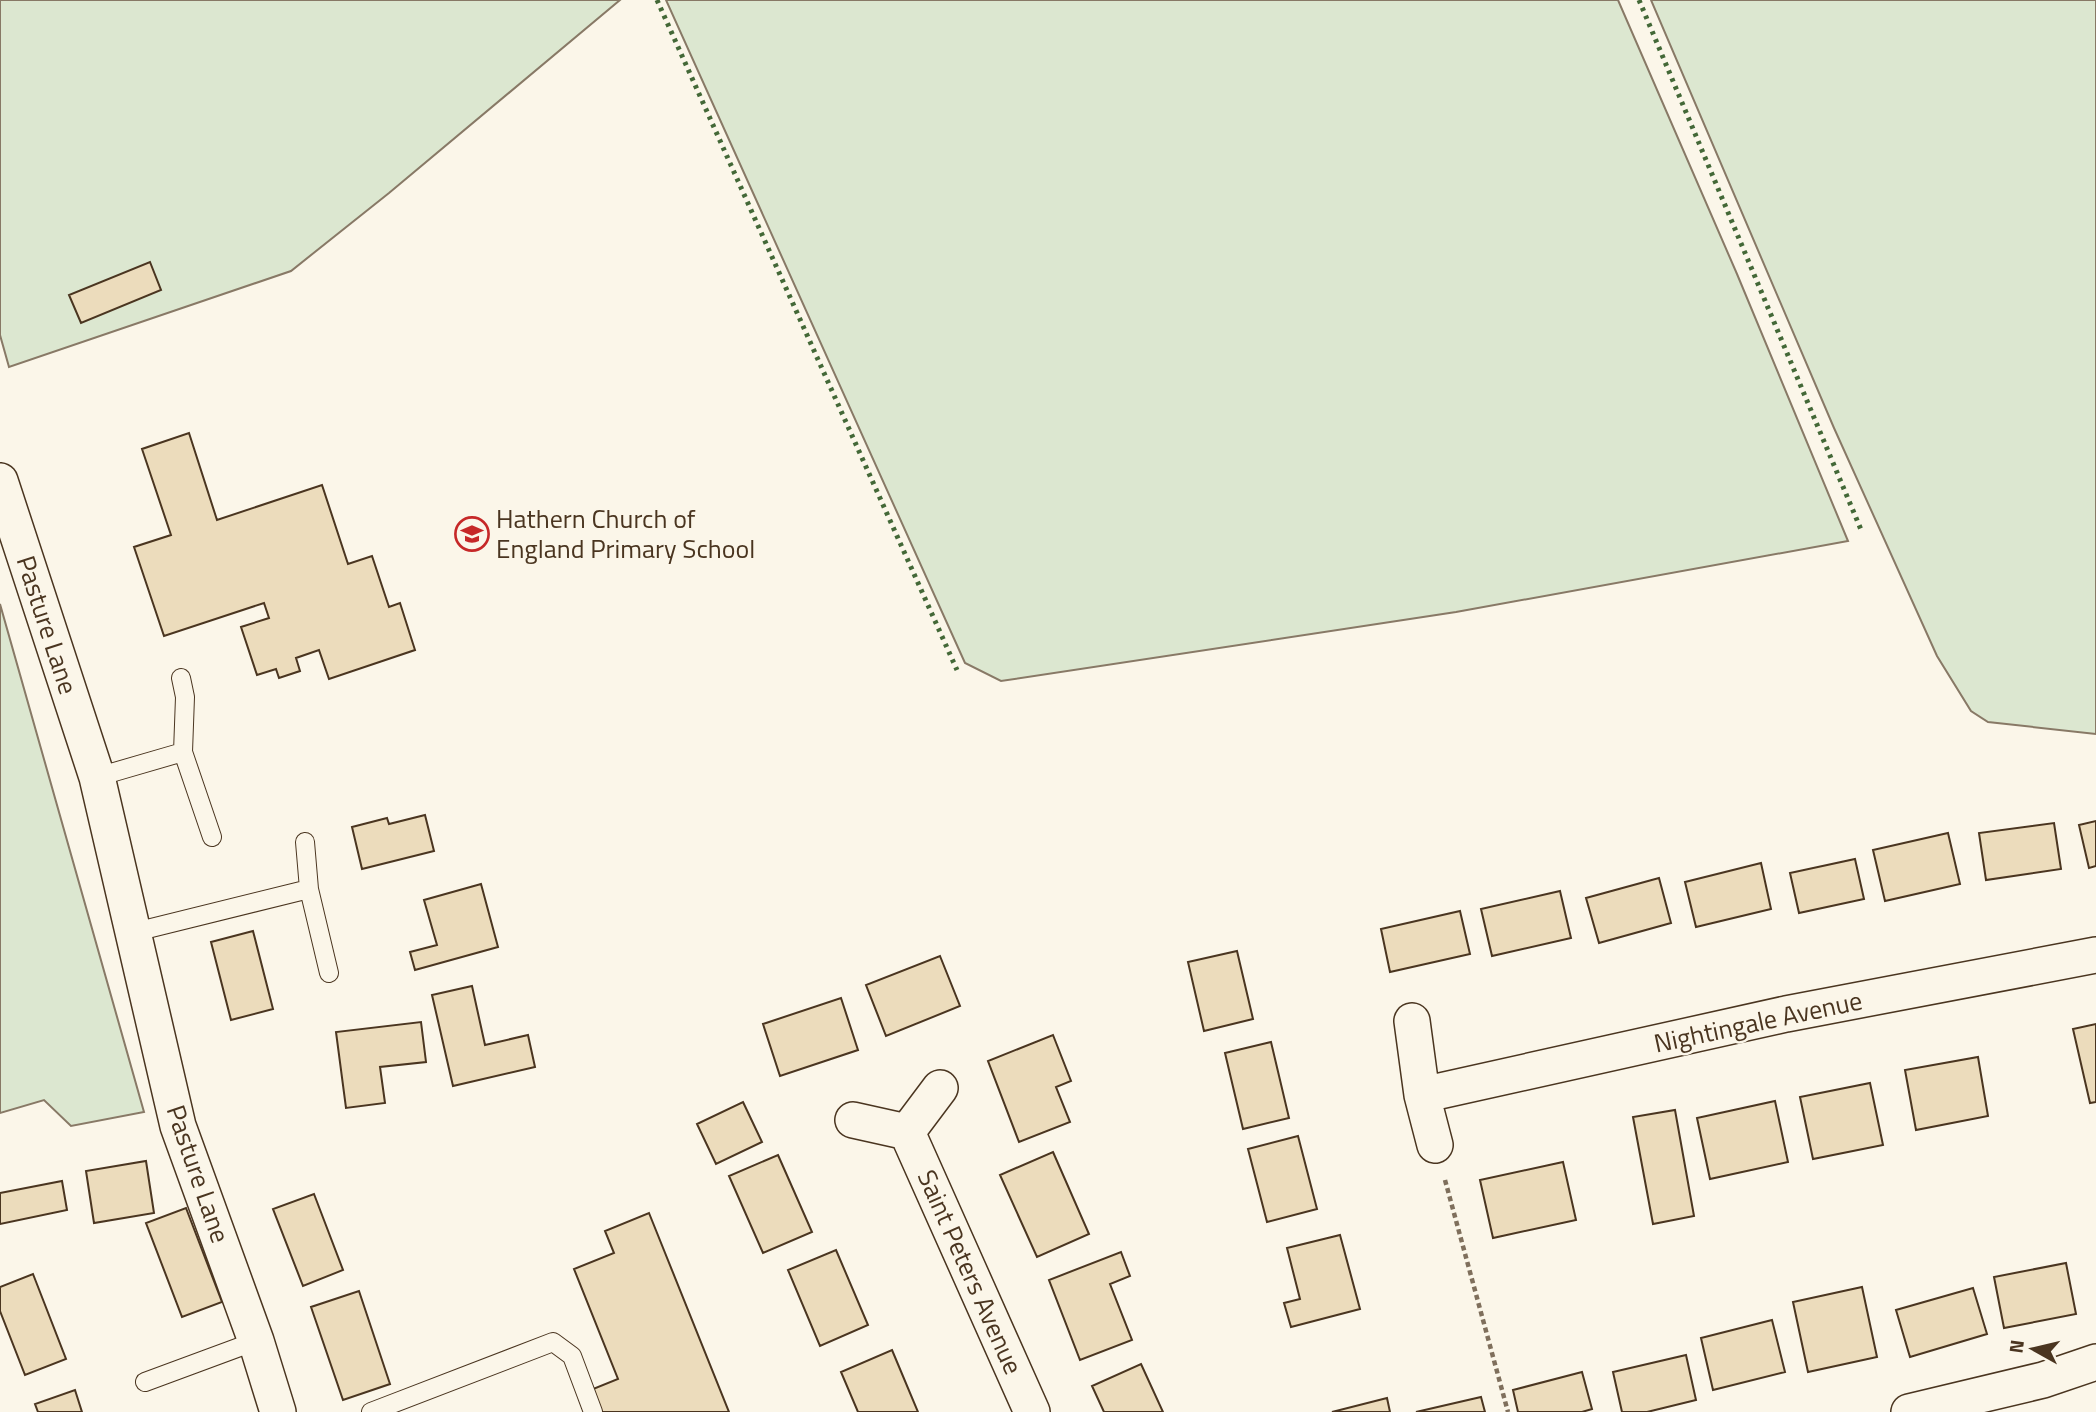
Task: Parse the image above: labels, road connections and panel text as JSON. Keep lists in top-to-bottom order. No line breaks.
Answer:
{"streets":{"street":["Pasture Lane","Nightingale Avenue","Saint Peters Avenue"]},"places":{"school or university":["Hathern Church of England Primary School"]},"north":"left"}
